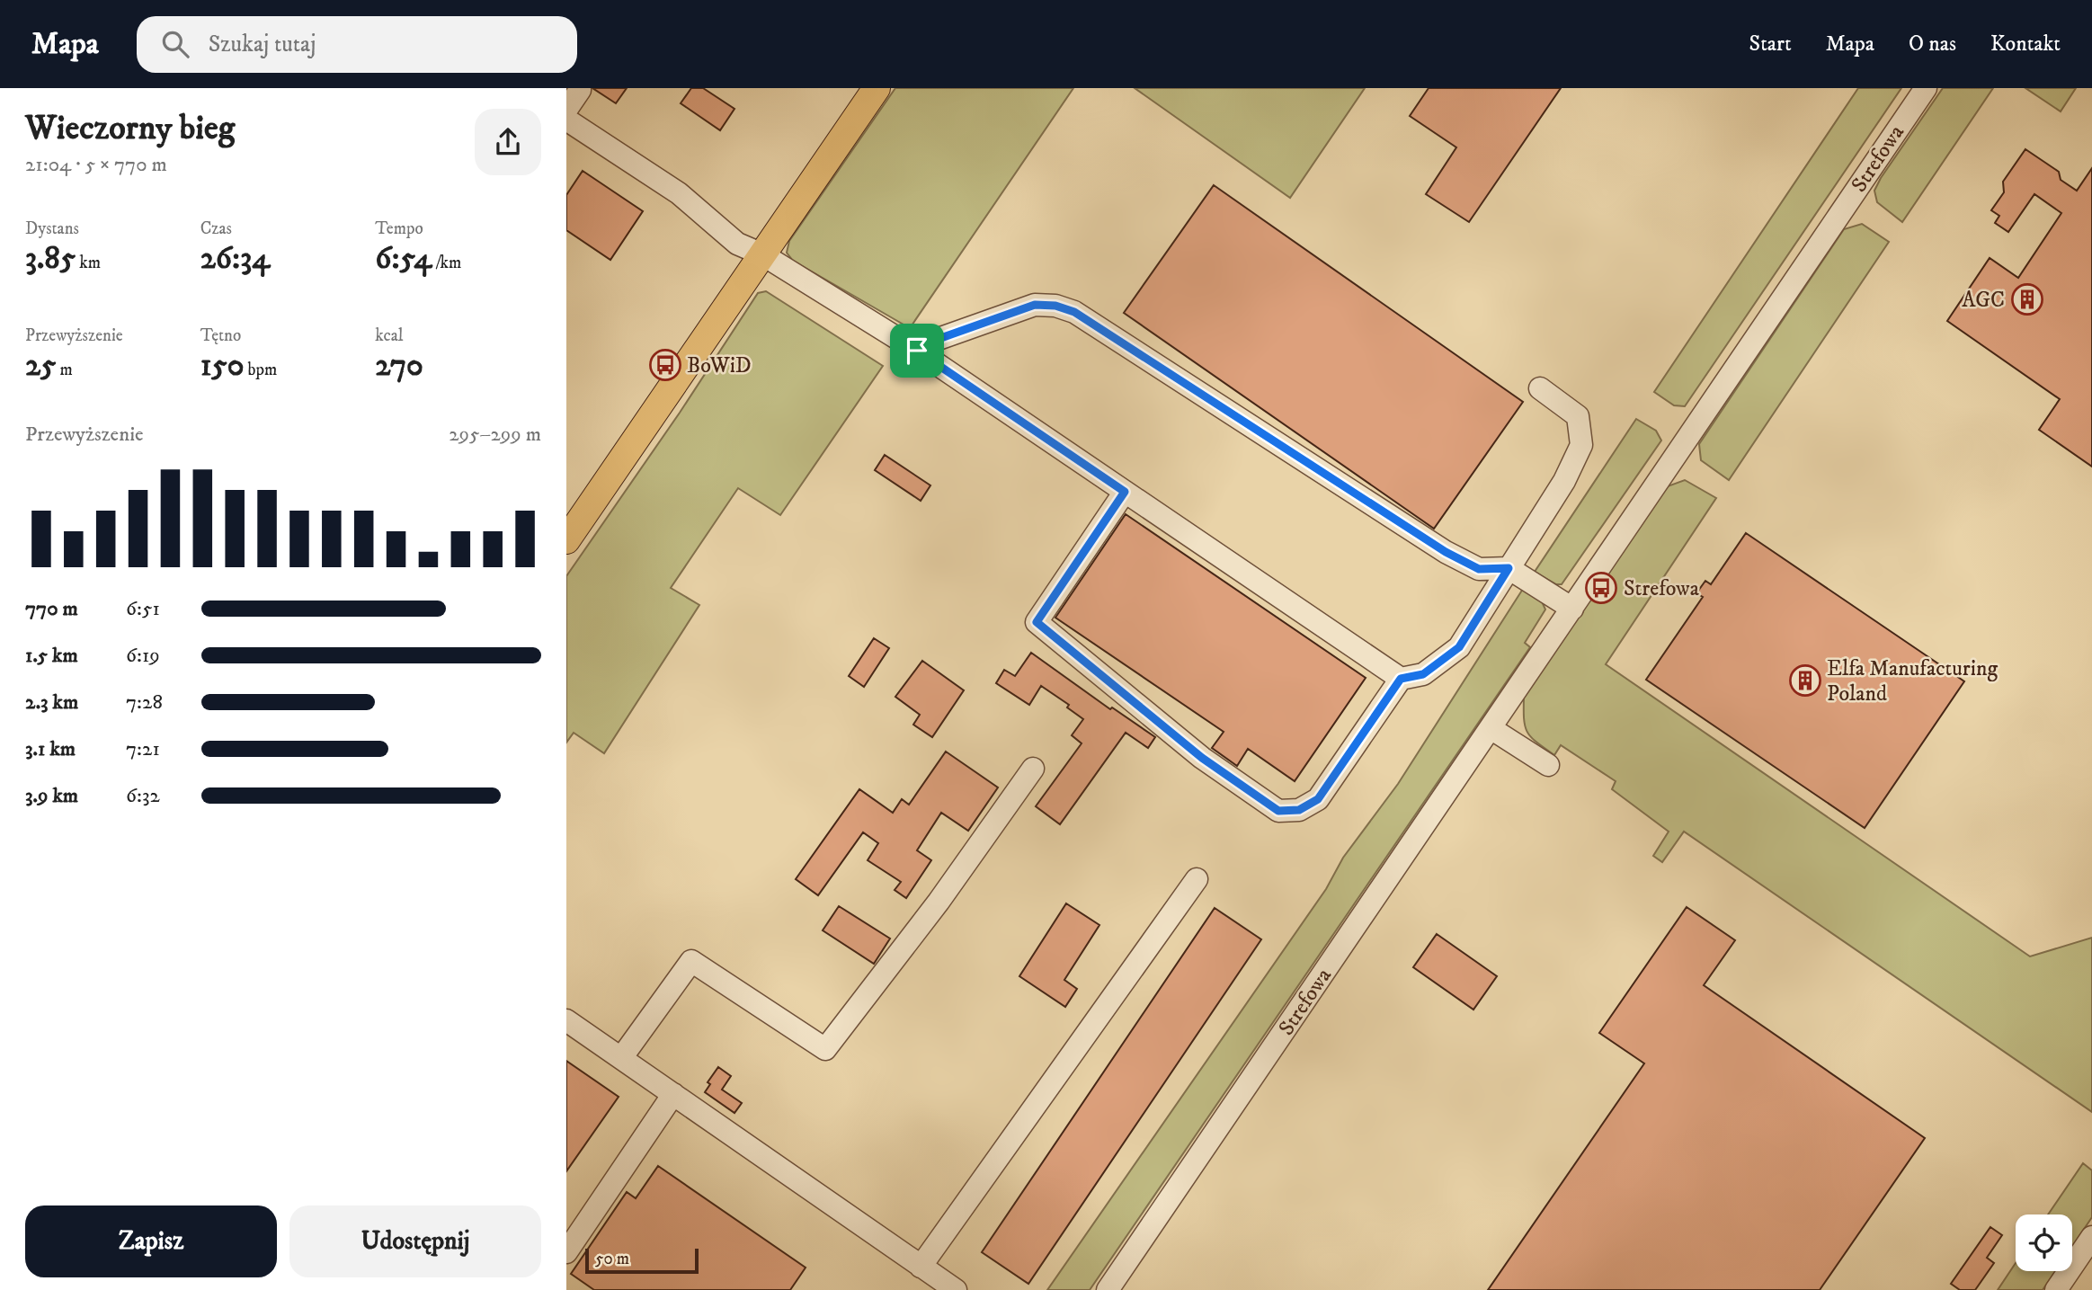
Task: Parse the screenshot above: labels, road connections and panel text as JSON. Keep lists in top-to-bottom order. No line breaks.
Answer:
{"streets":{"street":["Strefowa"]},"places":{"building":["AGC","Elfa Manufacturing Poland"],"bus stop":["BoWiD","Strefowa"]},"scale_bar":"50 m","page":{"header":"Mapa","search":"Szukaj tutaj","nav":["Start","Mapa","O nas","Kontakt"],"heading":["Wieczorny bieg","21:04 · 5 × 770 m"],"stats":[["Dystans","3.85 km"],["Czas","26:34"],["Tempo","6:54 /km"],["Przewyższenie","25 m"],["Tętno","150 bpm"],["kcal","270"]],"chart":["Przewyższenie","295–299 m"],"list":[{"name":"770 m","note":"6:51"},{"name":"1.5 km","note":"6:19"},{"name":"2.3 km","note":"7:28"},{"name":"3.1 km","note":"7:21"},{"name":"3.9 km","note":"6:32"}],"buttons":["Zapisz","Udostępnij"],"scale":"50 m"}}
